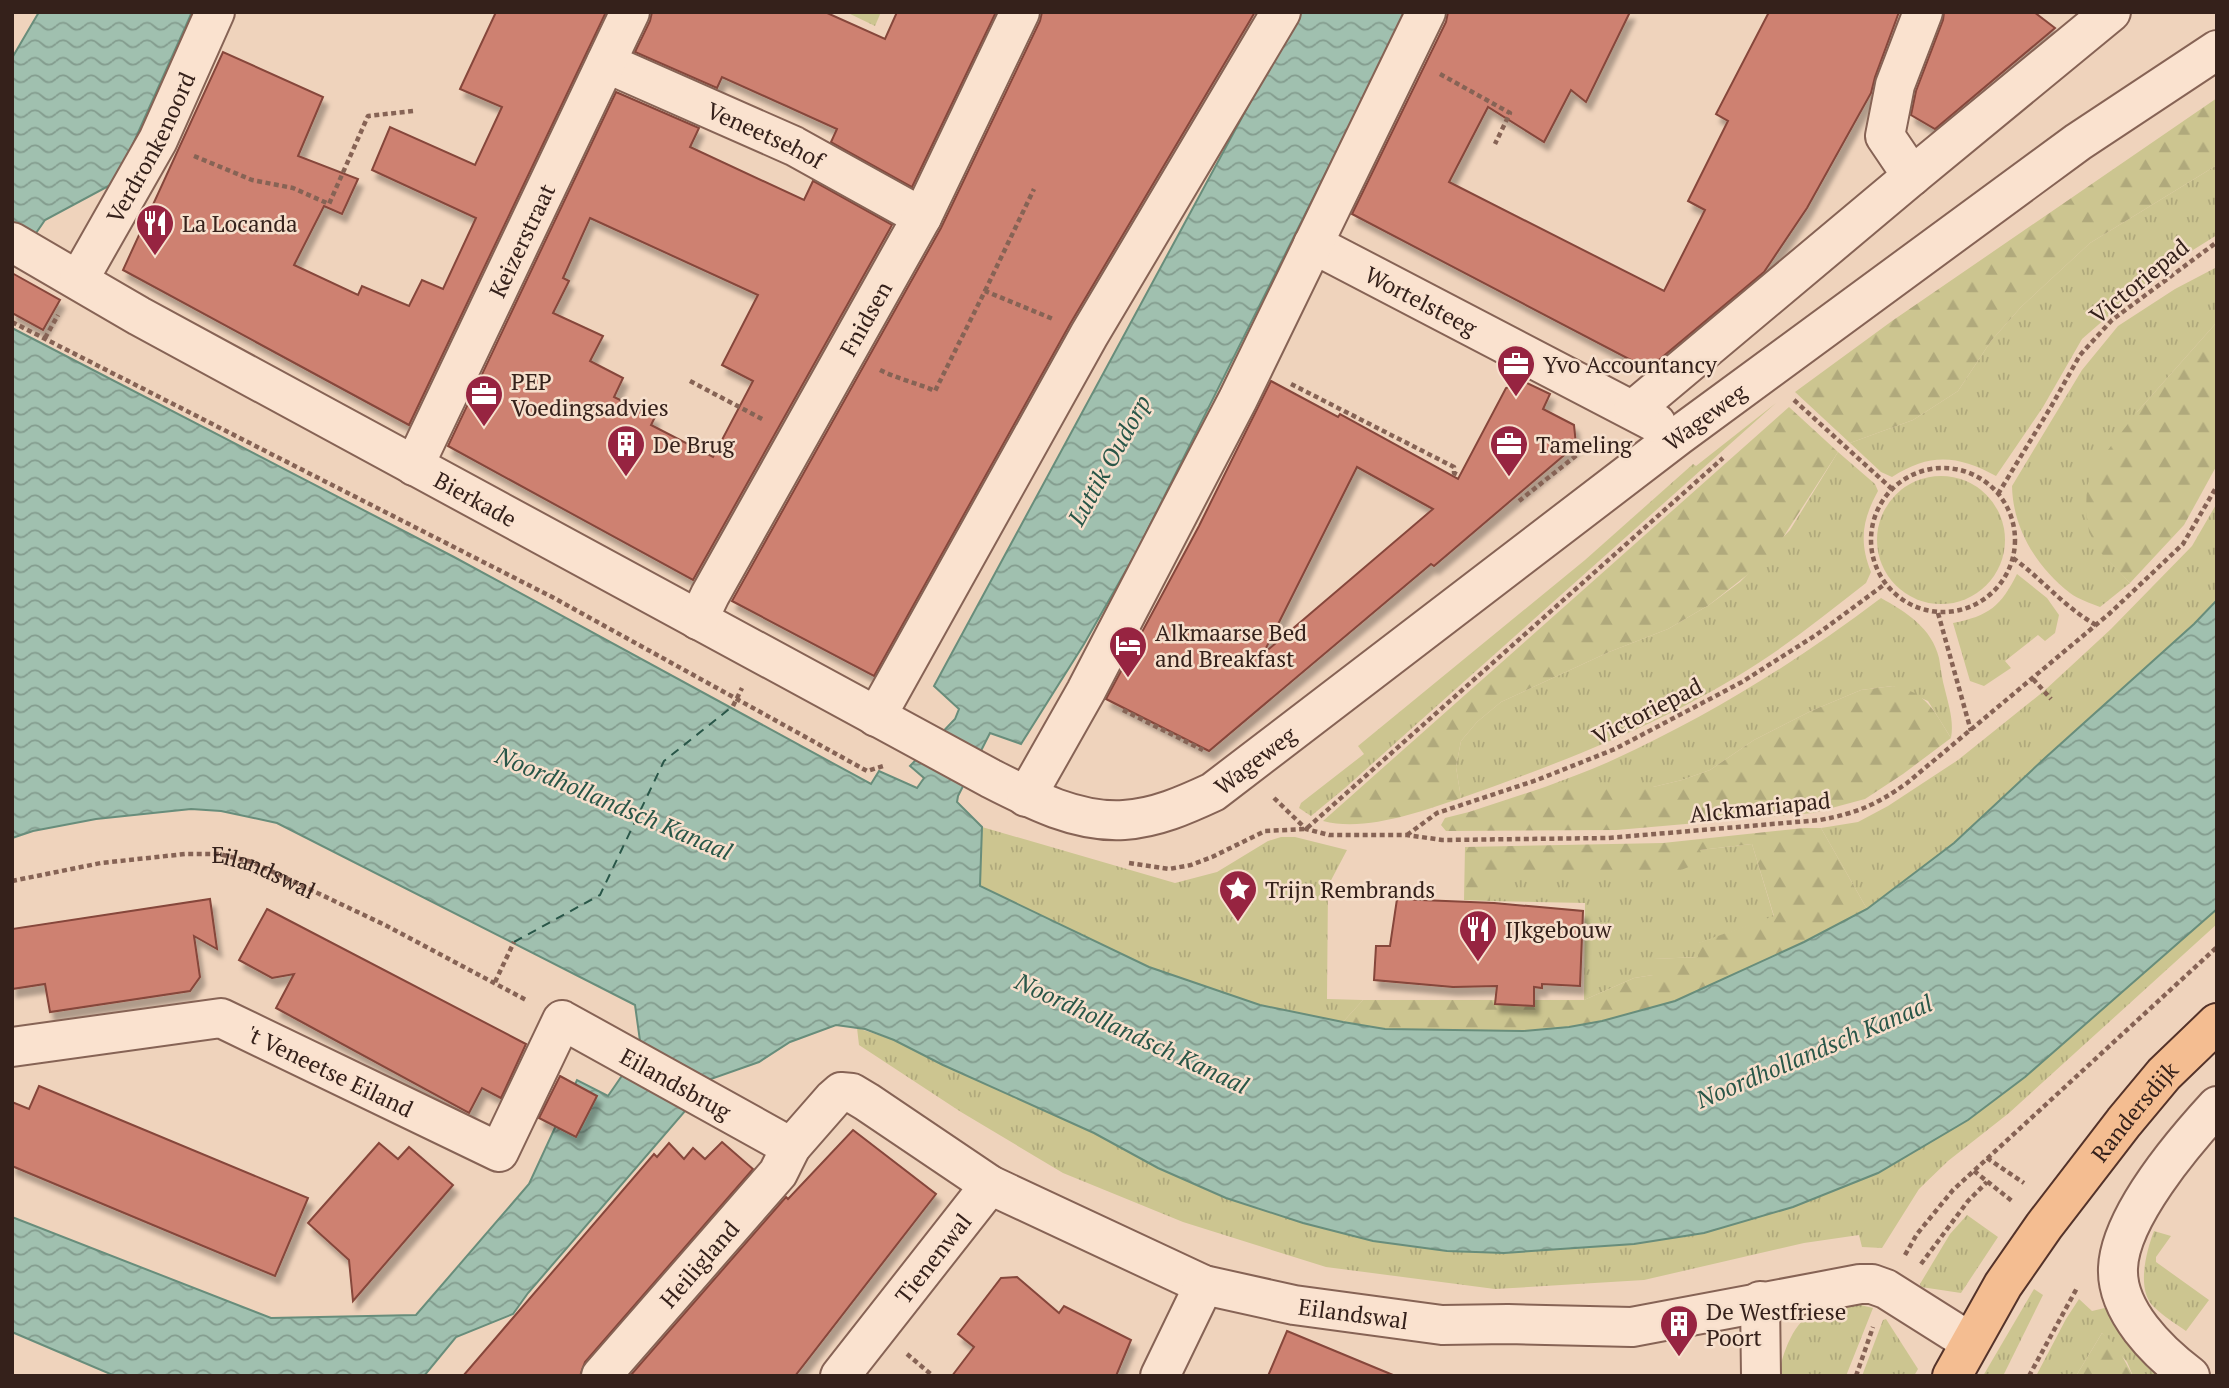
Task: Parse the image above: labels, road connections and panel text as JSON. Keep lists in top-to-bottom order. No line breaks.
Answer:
{"streets":{"main road":["Randersdijk"],"street":["Veneetsehof","Verdronkenoord","Keizerstraat","Wortelsteeg","Fnidsen","Wageweg","Bierkade","Eilandswal","'t Veneetse Eiland","Eilandsbrug","Tienenwal","Heiligland"],"path":["Victoriepad","Alckmariapad"]},"crossings":[["Veneetsehof","Keizerstraat"],["Veneetsehof","Fnidsen"],["Verdronkenoord","Bierkade"],["Keizerstraat","Bierkade"],["Victoriepad","Alckmariapad"],["Wortelsteeg","Wageweg"],["Fnidsen","Bierkade"],["Wageweg","Bierkade"],["Eilandswal","Eilandsbrug"],["Eilandswal","Randersdijk"],["Eilandswal","Tienenwal"],["Eilandswal","Heiligland"],["'t Veneetse Eiland","Eilandsbrug"],["Eilandsbrug","Heiligland"]],"water":["Luttik Oudorp","Noordhollandsch Kanaal"],"places":{"restaurant":["La Locanda","IJkgebouw"],"office":["Yvo Accountancy","PEP Voedingsadvies","Tameling"],"building":["De Brug","De Westfriese Poort"],"hotel":["Alkmaarse Bed and Breakfast"],"place":["Trijn Rembrands"]}}
